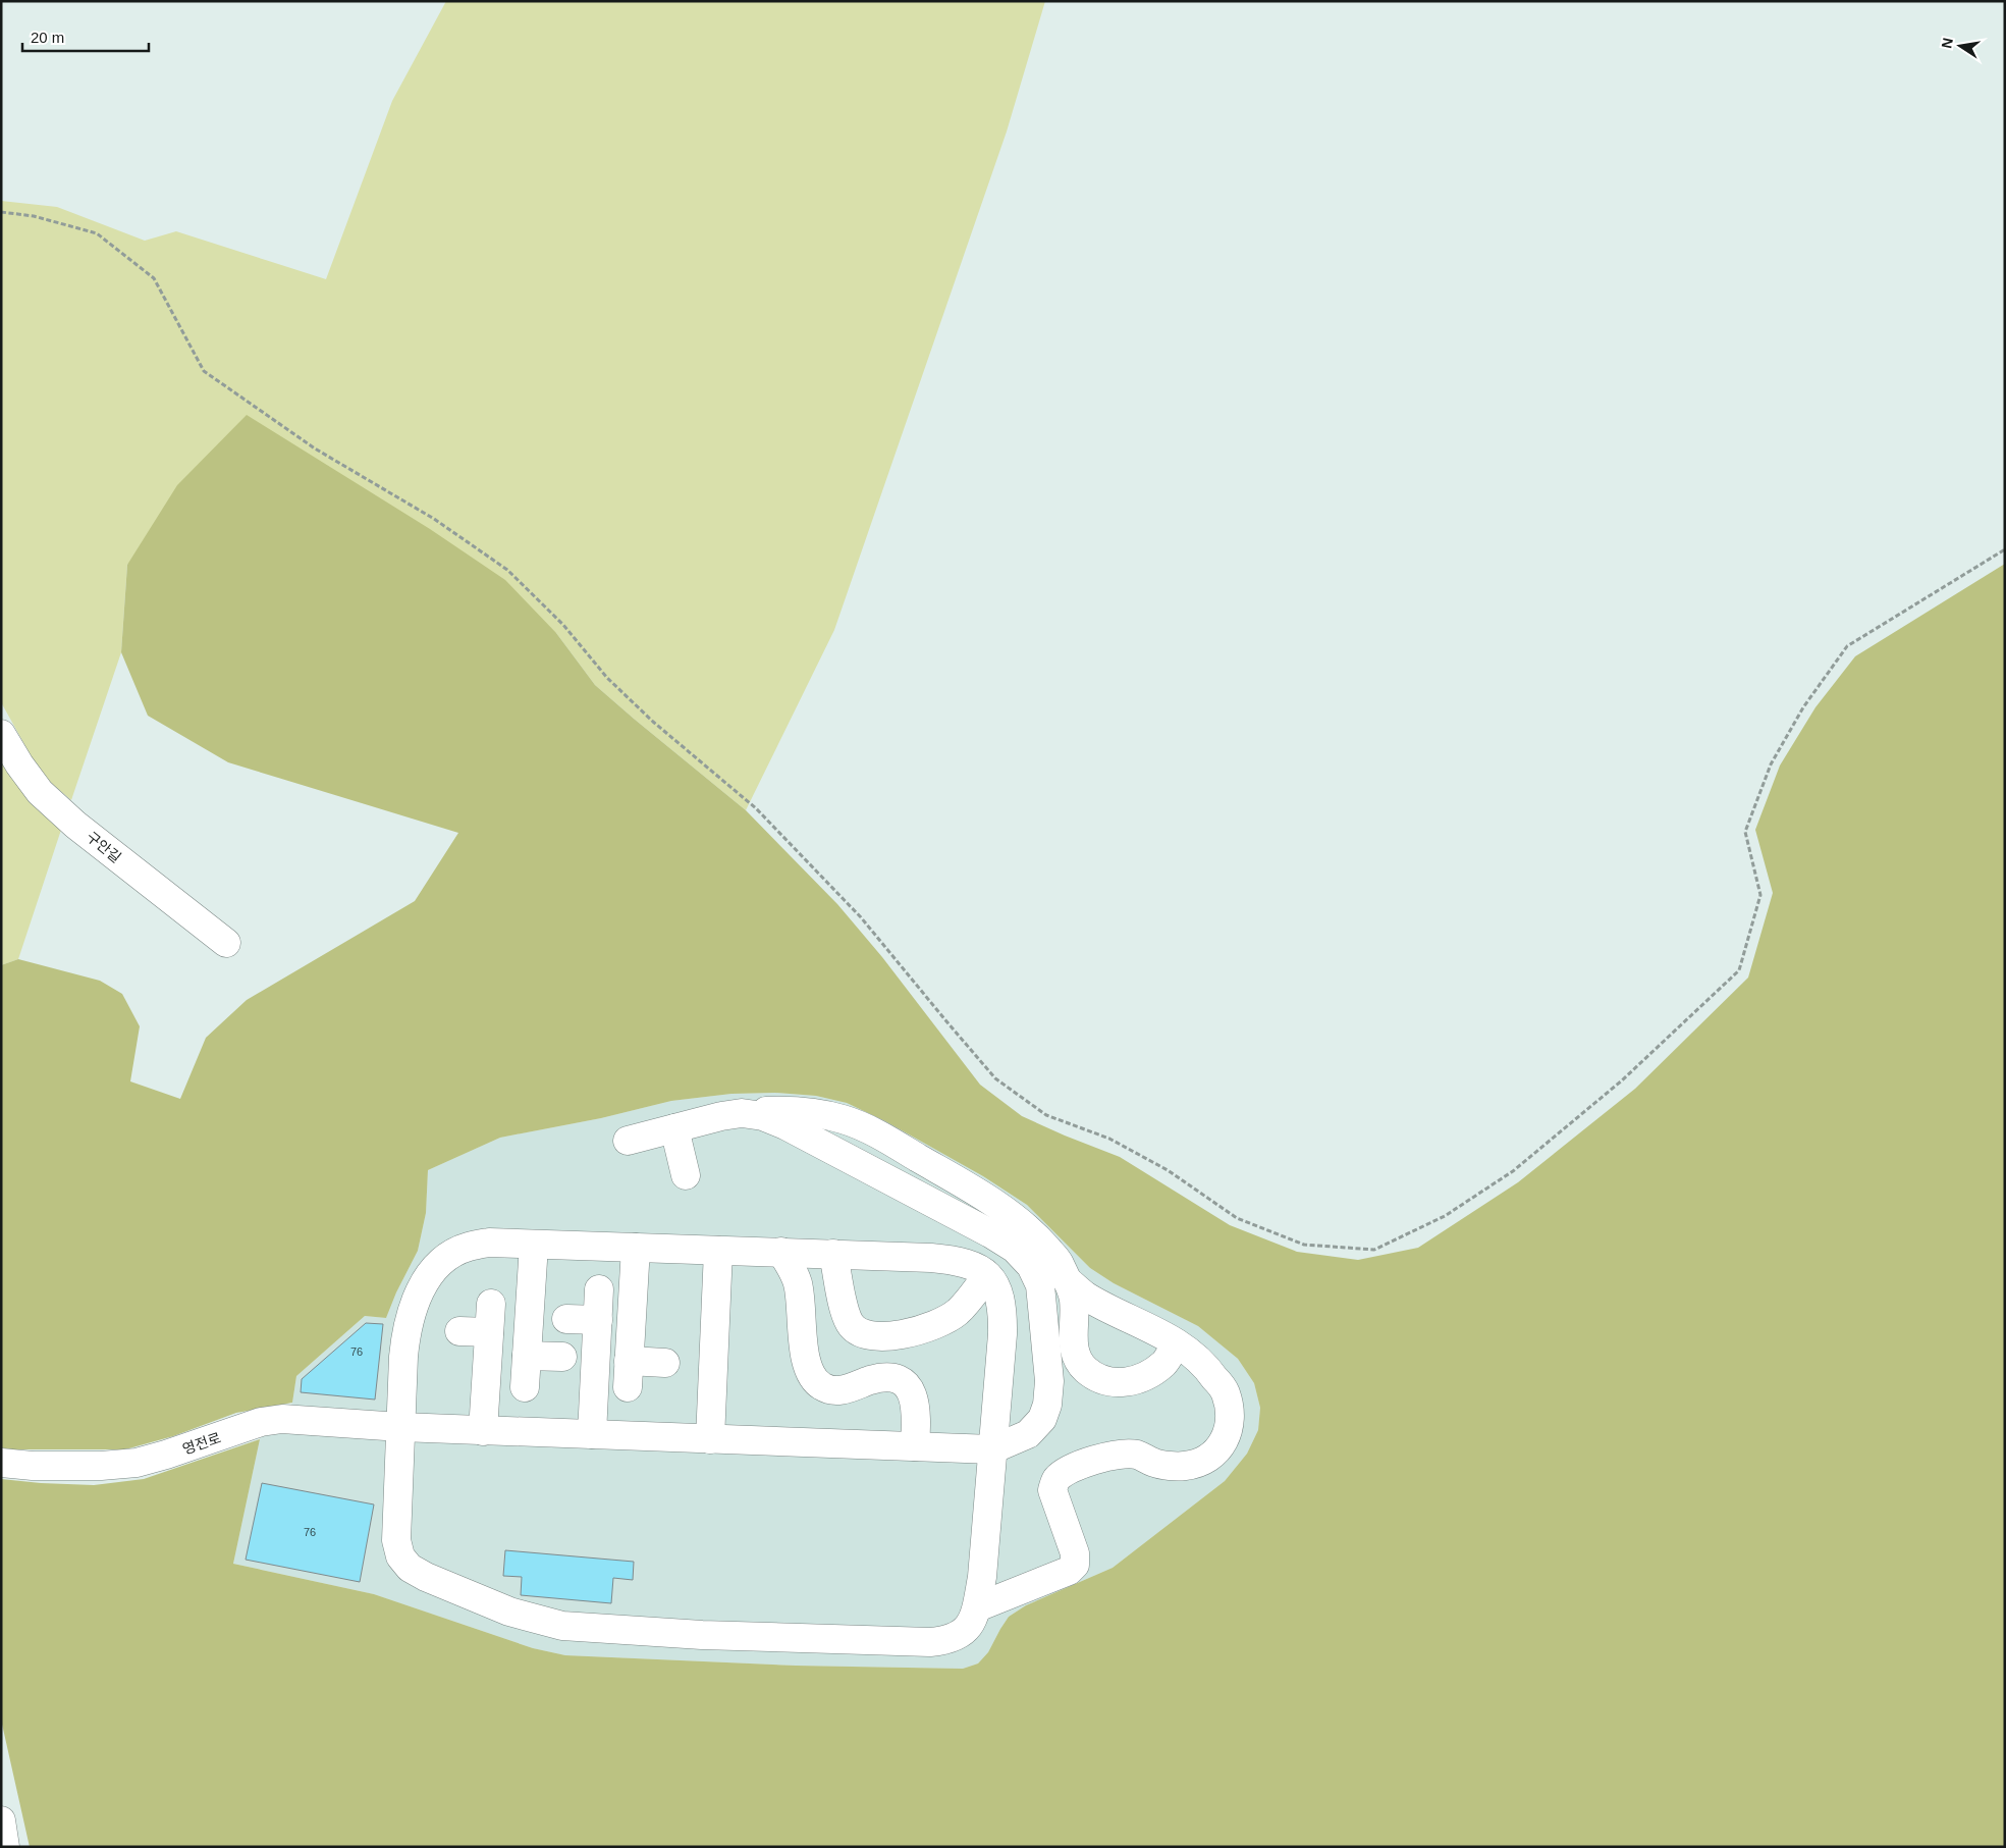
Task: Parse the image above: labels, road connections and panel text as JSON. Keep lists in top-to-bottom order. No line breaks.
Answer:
{"streets":{"street":["구안길","영전로"]},"house_numbers":["76","76"],"scale_bar":"20 m","north":"left"}
